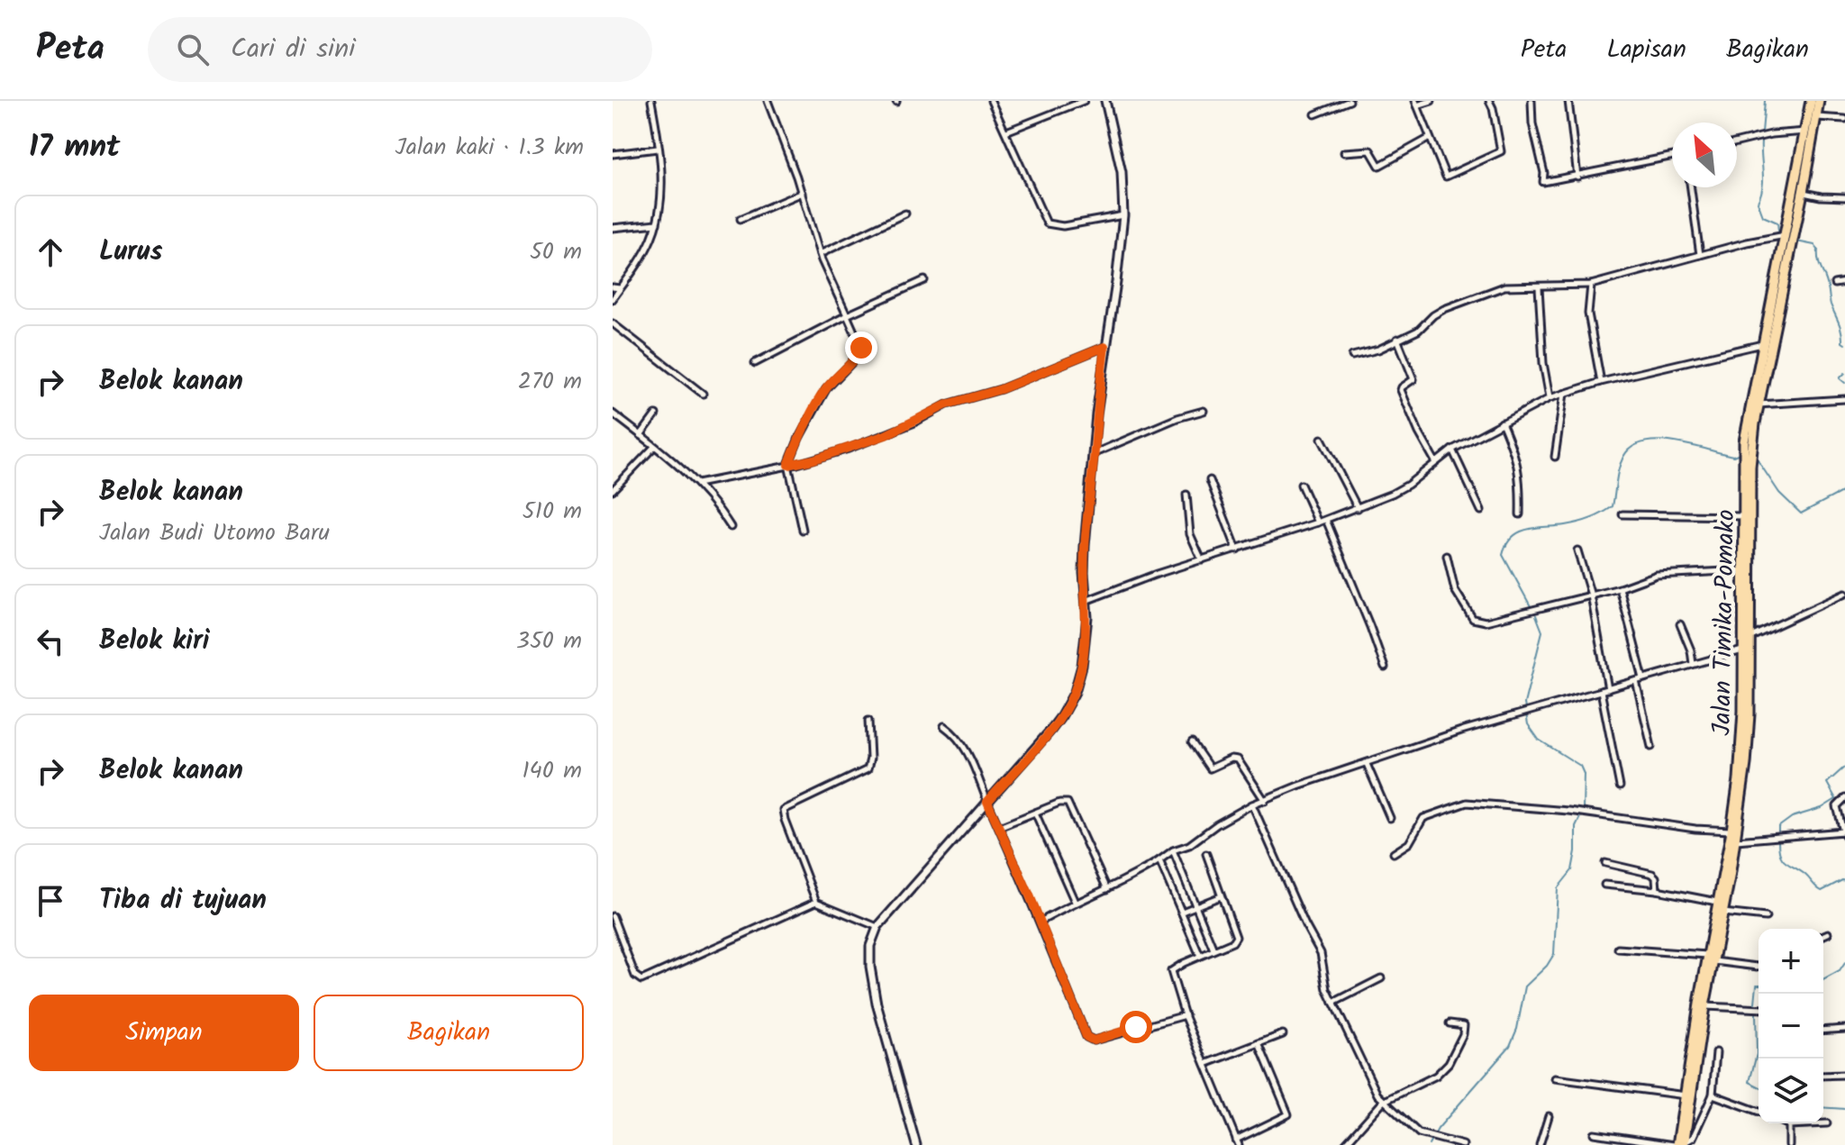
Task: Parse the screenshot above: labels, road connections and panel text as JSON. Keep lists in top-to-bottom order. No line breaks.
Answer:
{"streets":{"highway":["Jalan Timika-Pomako"]},"north":"top left","page":{"header":"Peta","search":"Cari di sini","nav":["Peta","Lapisan","Bagikan"],"heading":["17 mnt","Jalan kaki · 1.3 km"],"list":[["Lurus","50 m"],["Belok kanan","270 m"],["Belok kanan","Jalan Budi Utomo Baru","510 m"],["Belok kiri","350 m"],["Belok kanan","140 m"],"Tiba di tujuan"],"map_buttons":["+","−"],"buttons":["Simpan","Bagikan"]}}
